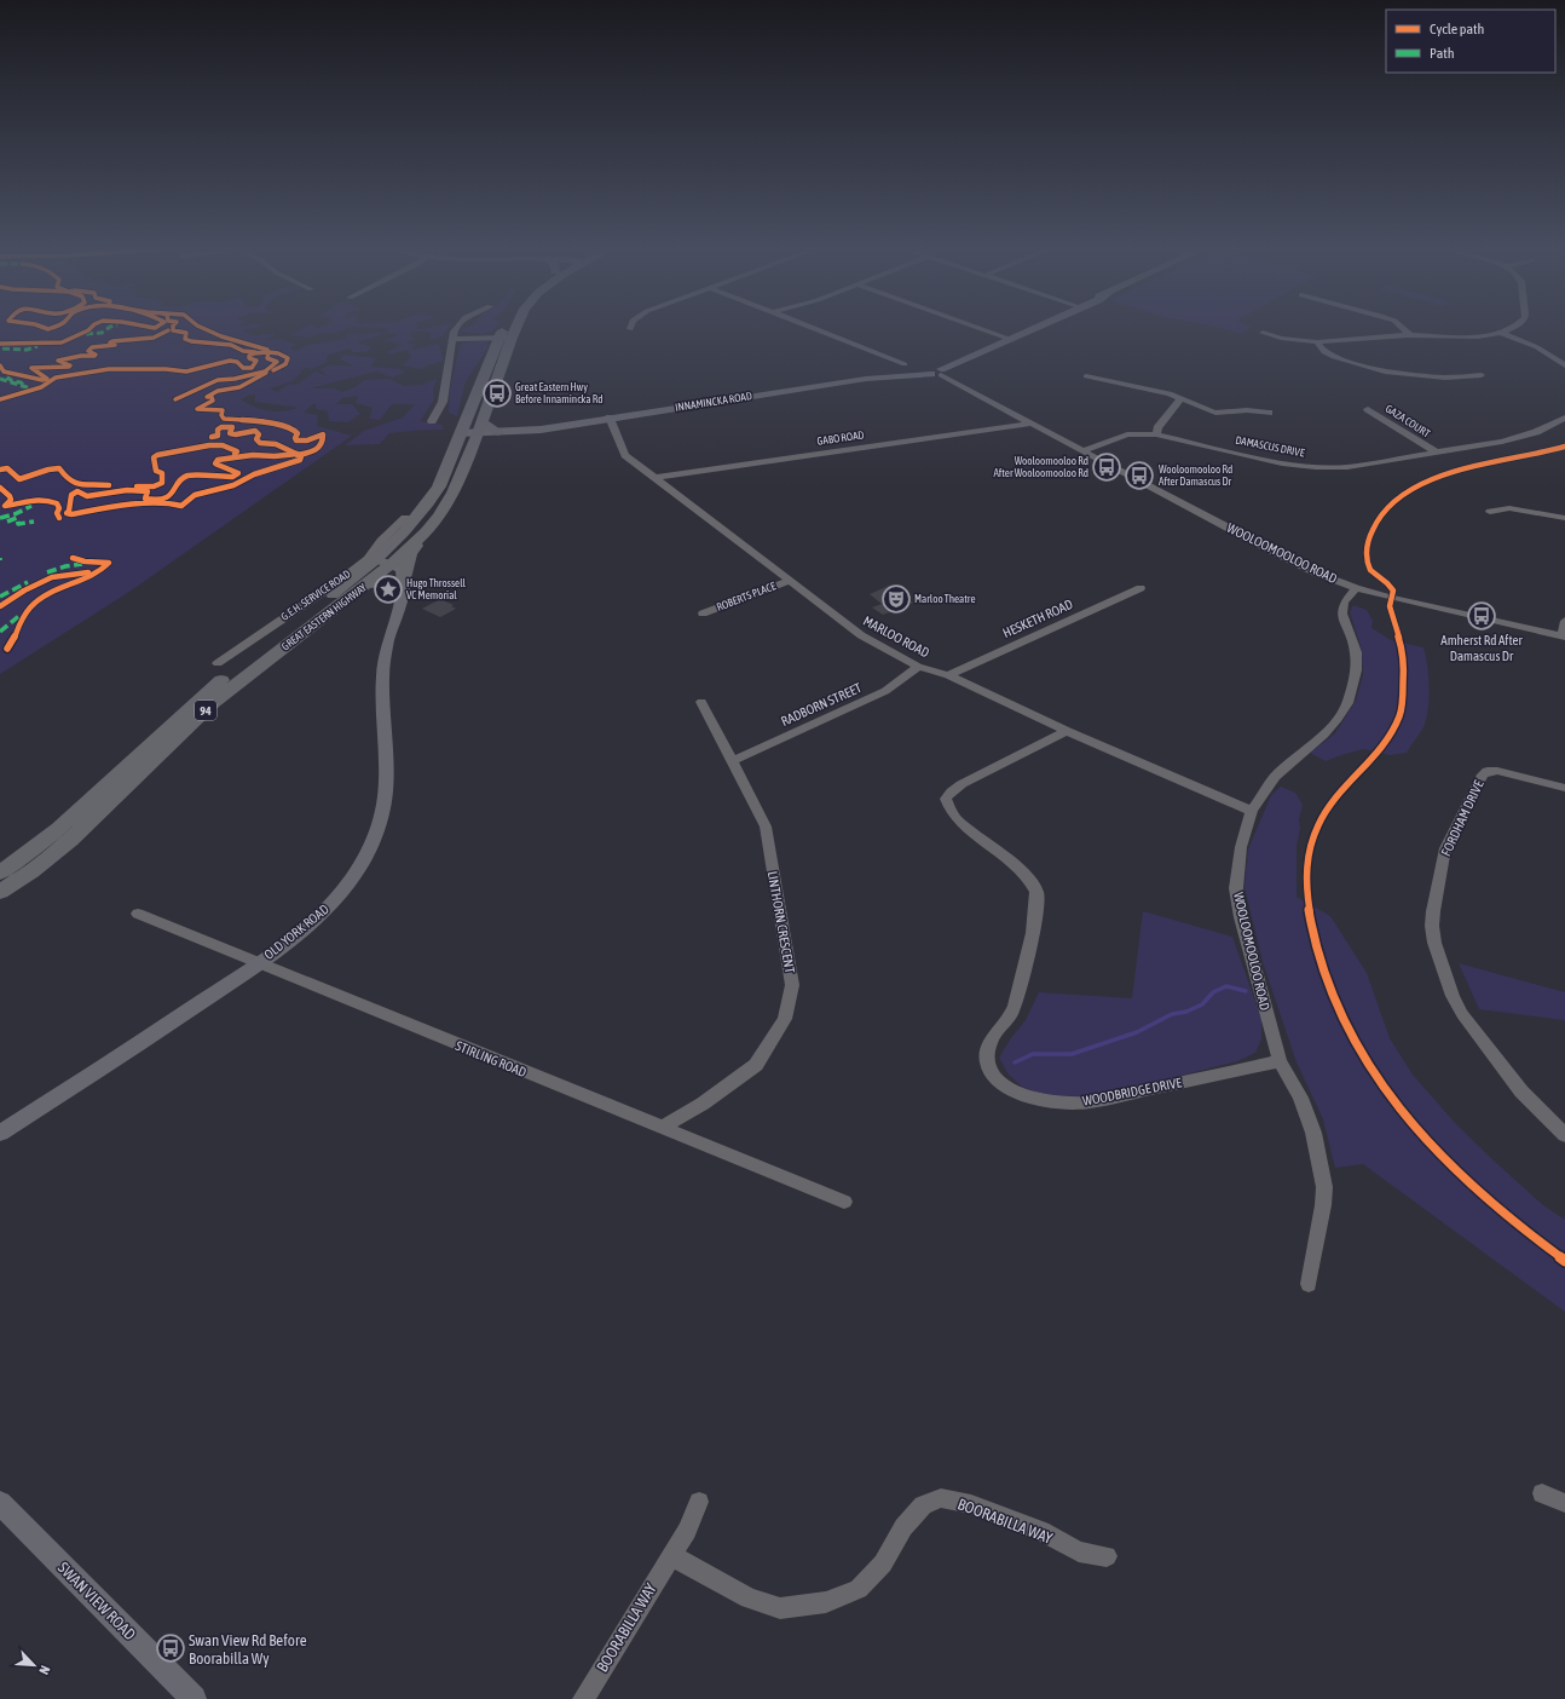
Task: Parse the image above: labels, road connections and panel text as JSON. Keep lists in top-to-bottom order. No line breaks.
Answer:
{"streets":{"highway":["GREAT EASTERN HIGHWAY","94"],"main road":["INNAMINCKA ROAD","OLD YORK ROAD","SWAN VIEW ROAD"],"street":["GAZA COURT","GABO ROAD","DAMASCUS DRIVE","WOOLOOMOOLOO ROAD","G.E.H. SERVICE ROAD","ROBERTS PLACE","HESKETH ROAD","MARLOO ROAD","RADBORN STREET","FORDHAM DRIVE","LINTHORN CRESCENT","STIRLING ROAD","WOODBRIDGE DRIVE","BOORABILLA WAY"]},"crossings":[["INNAMINCKA ROAD","WOOLOOMOOLOO ROAD"],["INNAMINCKA ROAD","MARLOO ROAD"],["GAZA COURT","DAMASCUS DRIVE"],["GABO ROAD","WOOLOOMOOLOO ROAD"],["GABO ROAD","MARLOO ROAD"],["DAMASCUS DRIVE","WOOLOOMOOLOO ROAD"],["WOOLOOMOOLOO ROAD","MARLOO ROAD"],["WOOLOOMOOLOO ROAD","WOODBRIDGE DRIVE"],["G.E.H. SERVICE ROAD","GREAT EASTERN HIGHWAY"],["ROBERTS PLACE","MARLOO ROAD"],["HESKETH ROAD","MARLOO ROAD"],["MARLOO ROAD","RADBORN STREET"],["MARLOO ROAD","WOODBRIDGE DRIVE"],["RADBORN STREET","LINTHORN CRESCENT"],["LINTHORN CRESCENT","STIRLING ROAD"],["OLD YORK ROAD","STIRLING ROAD"]],"places":{"bus stop":["Great Eastern Hwy Before Innamincka Rd","Wooloomooloo Rd After Wooloomooloo Rd","Wooloomooloo Rd After Damascus Dr","Amherst Rd After Damascus Dr","Swan View Rd Before Boorabilla Wy"],"place":["Hugo Throssell VC Memorial"],"theatre":["Marloo Theatre"]},"legend":["Cycle path","Path"],"north":"bottom right"}
